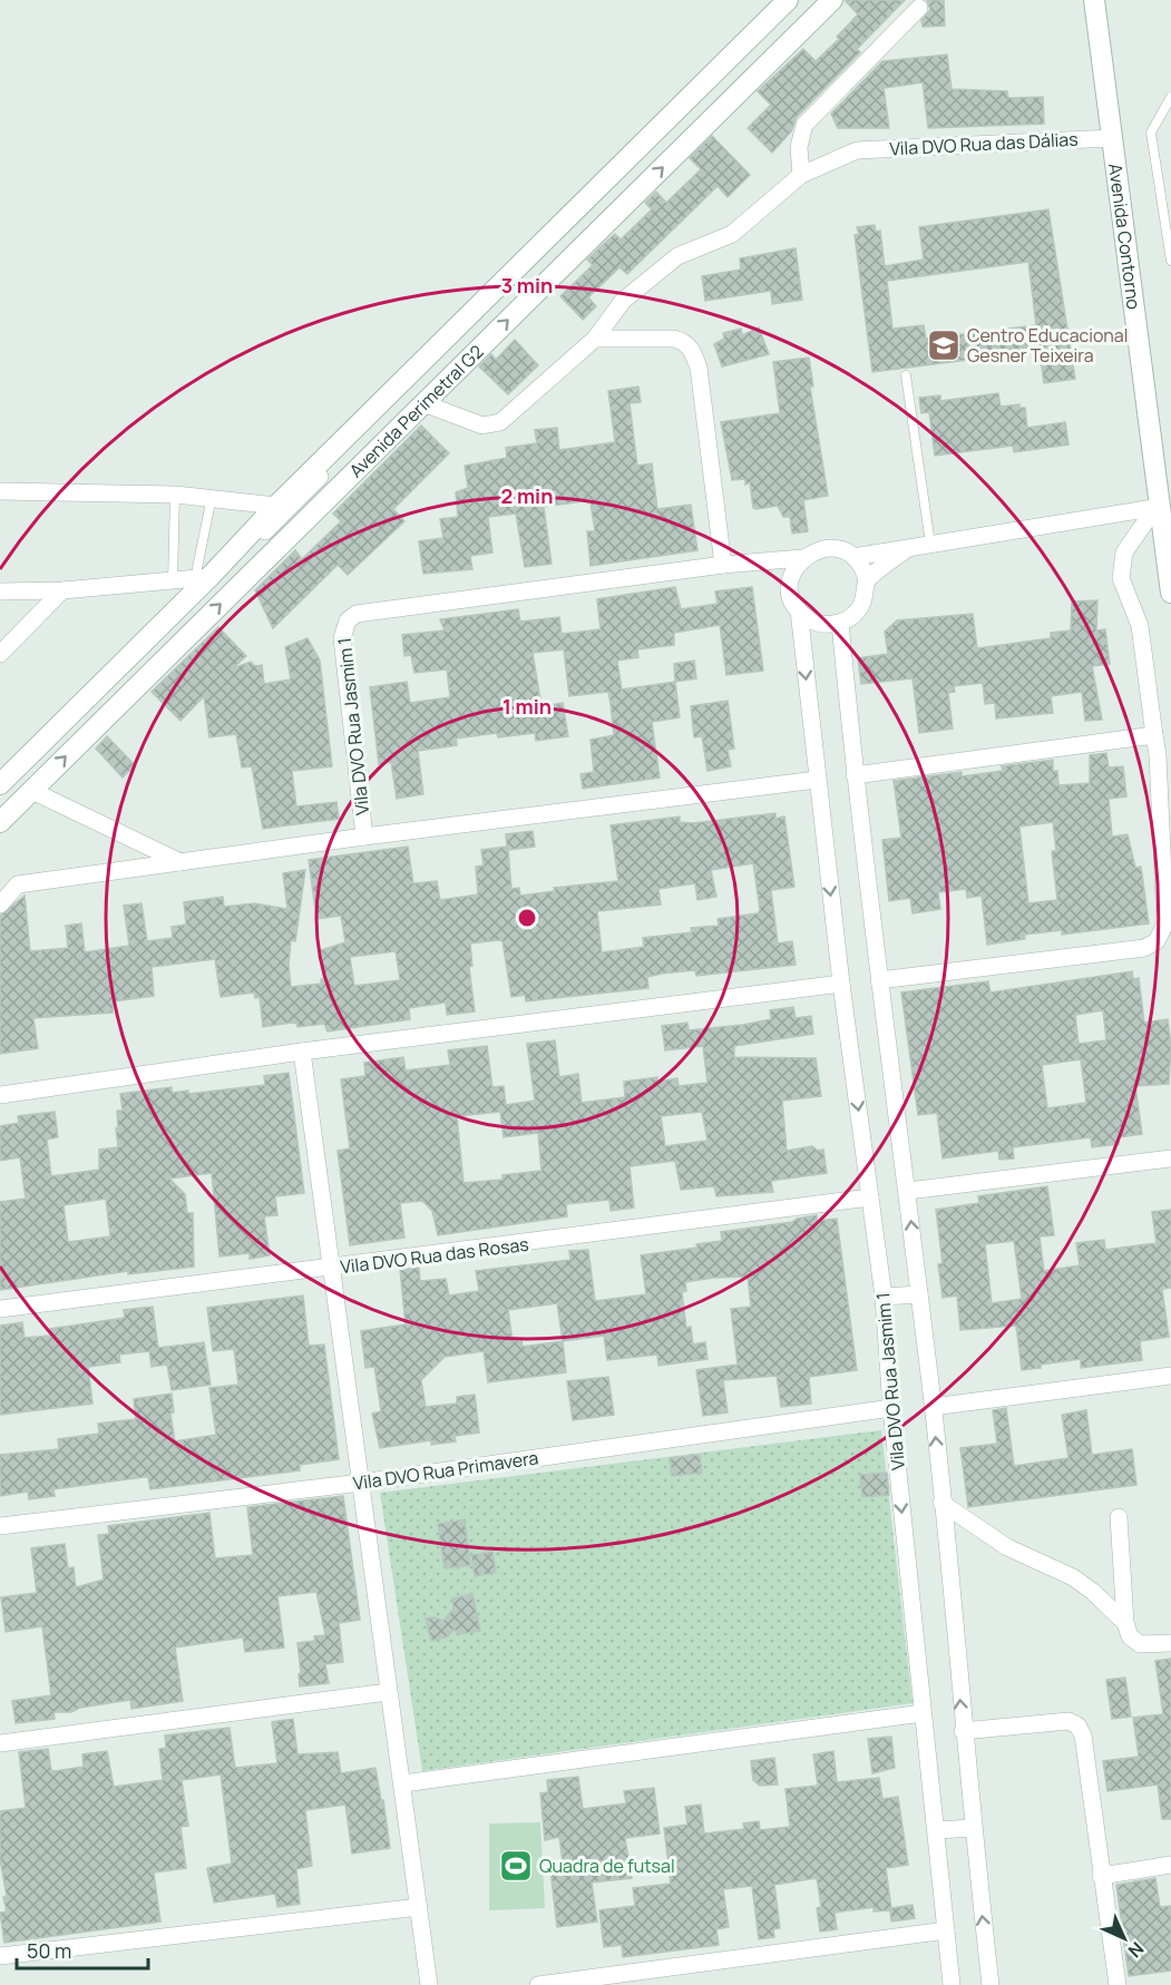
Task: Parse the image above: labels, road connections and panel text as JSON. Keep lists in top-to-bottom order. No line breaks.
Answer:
{"streets":{"street":["Vila DVO Rua das Dálias","Avenida Contorno","Avenida Perimetral G2","Vila DVO Rua Jasmim 1","Vila DVO Rua das Rosas","Vila DVO Rua Primavera"]},"crossings":[["Vila DVO Rua das Dálias","Avenida Contorno"],["Vila DVO Rua Jasmim 1","Vila DVO Rua das Rosas"],["Vila DVO Rua Jasmim 1","Vila DVO Rua Primavera"]],"places":{"school or university":["Centro Educacional Gesner Teixeira"],"sports":["Quadra de futsal"]},"scale_bar":"50 m","north":"bottom right","rings":["3 min","2 min","1 min"]}
